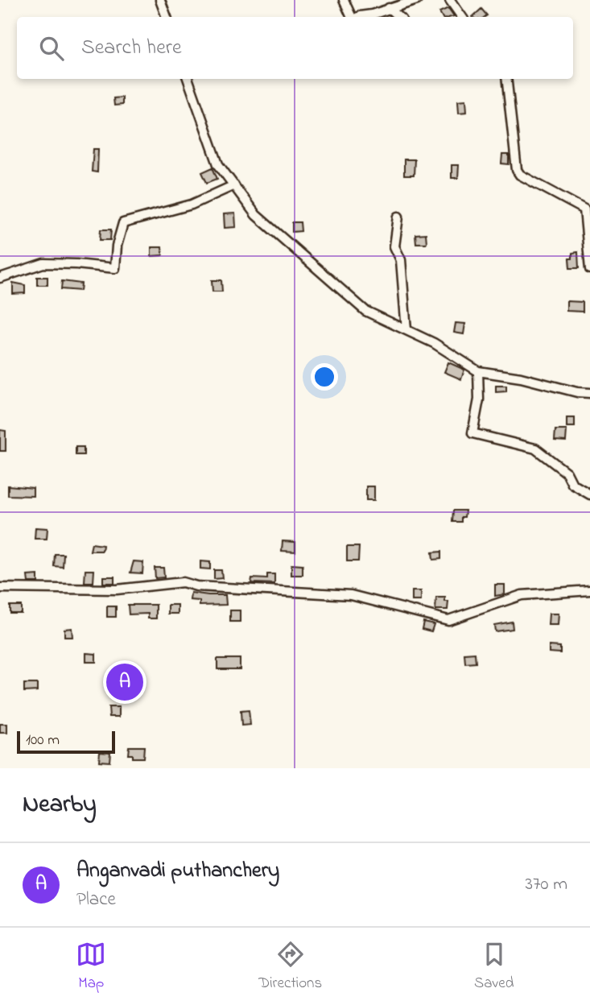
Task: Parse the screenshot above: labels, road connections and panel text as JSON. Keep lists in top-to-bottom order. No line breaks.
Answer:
{"scale_bar":"100 m","page":{"search":"Search here","pins":"A","scale":"100 m","heading":"Nearby","list":[{"mark":"A","name":"Anganvadi puthanchery","note":"Place","value":"370 m"}],"nav":["Map","Directions","Saved"]}}
